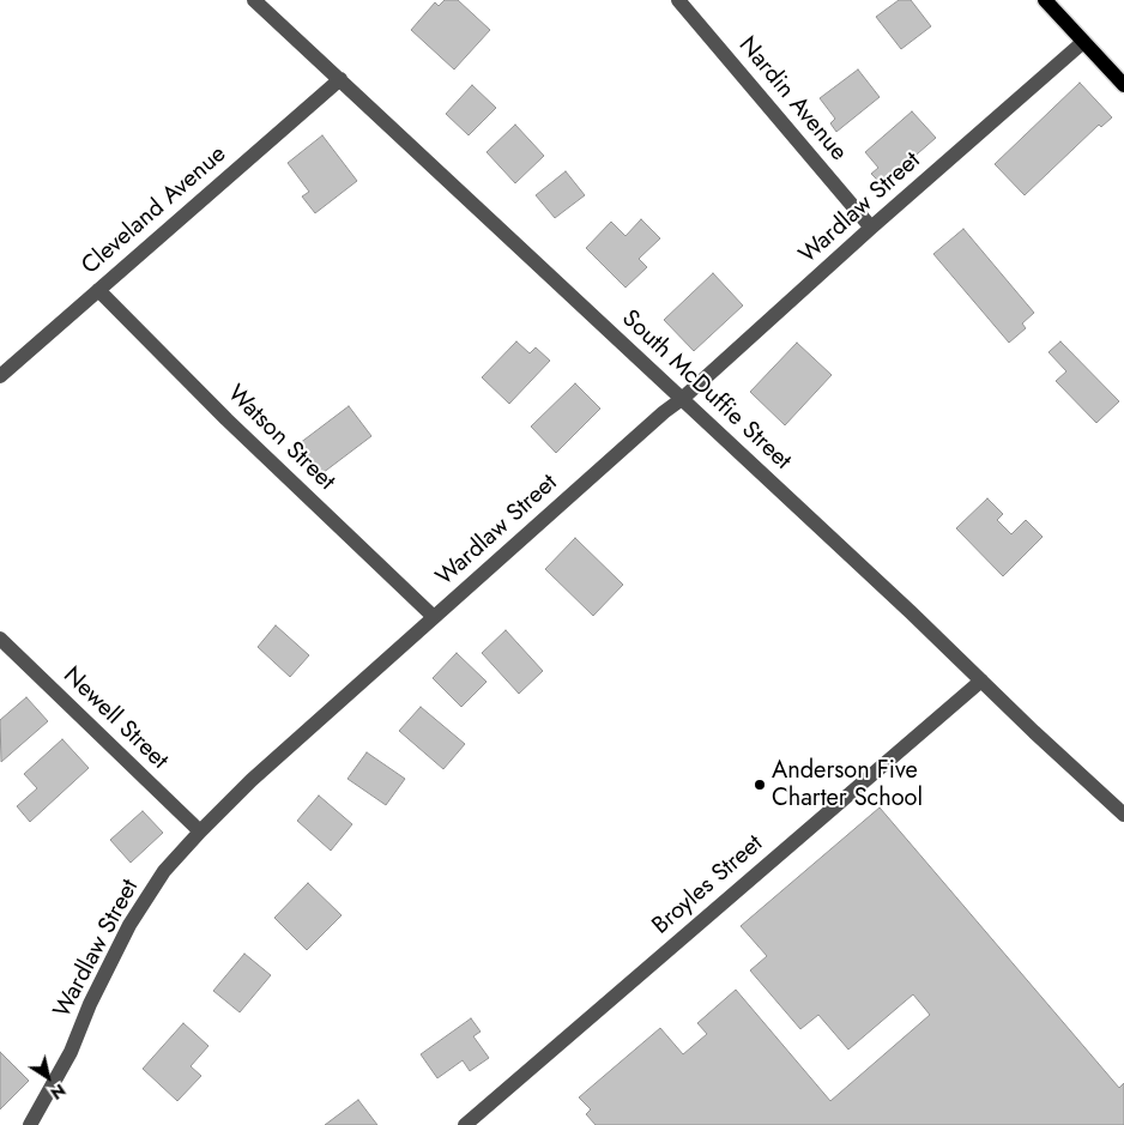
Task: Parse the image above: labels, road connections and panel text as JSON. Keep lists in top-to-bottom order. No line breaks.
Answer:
{"streets":{"street":["Nardin Avenue","Wardlaw Street","Cleveland Avenue","South McDuffie Street","Watson Street","Newell Street","Broyles Street"]},"crossings":[["Nardin Avenue","Wardlaw Street"],["Wardlaw Street","South McDuffie Street"],["Wardlaw Street","Watson Street"],["Wardlaw Street","Newell Street"],["Cleveland Avenue","South McDuffie Street"],["Cleveland Avenue","Watson Street"],["South McDuffie Street","Broyles Street"]],"places":["Anderson Five Charter School"],"north":"bottom right"}
